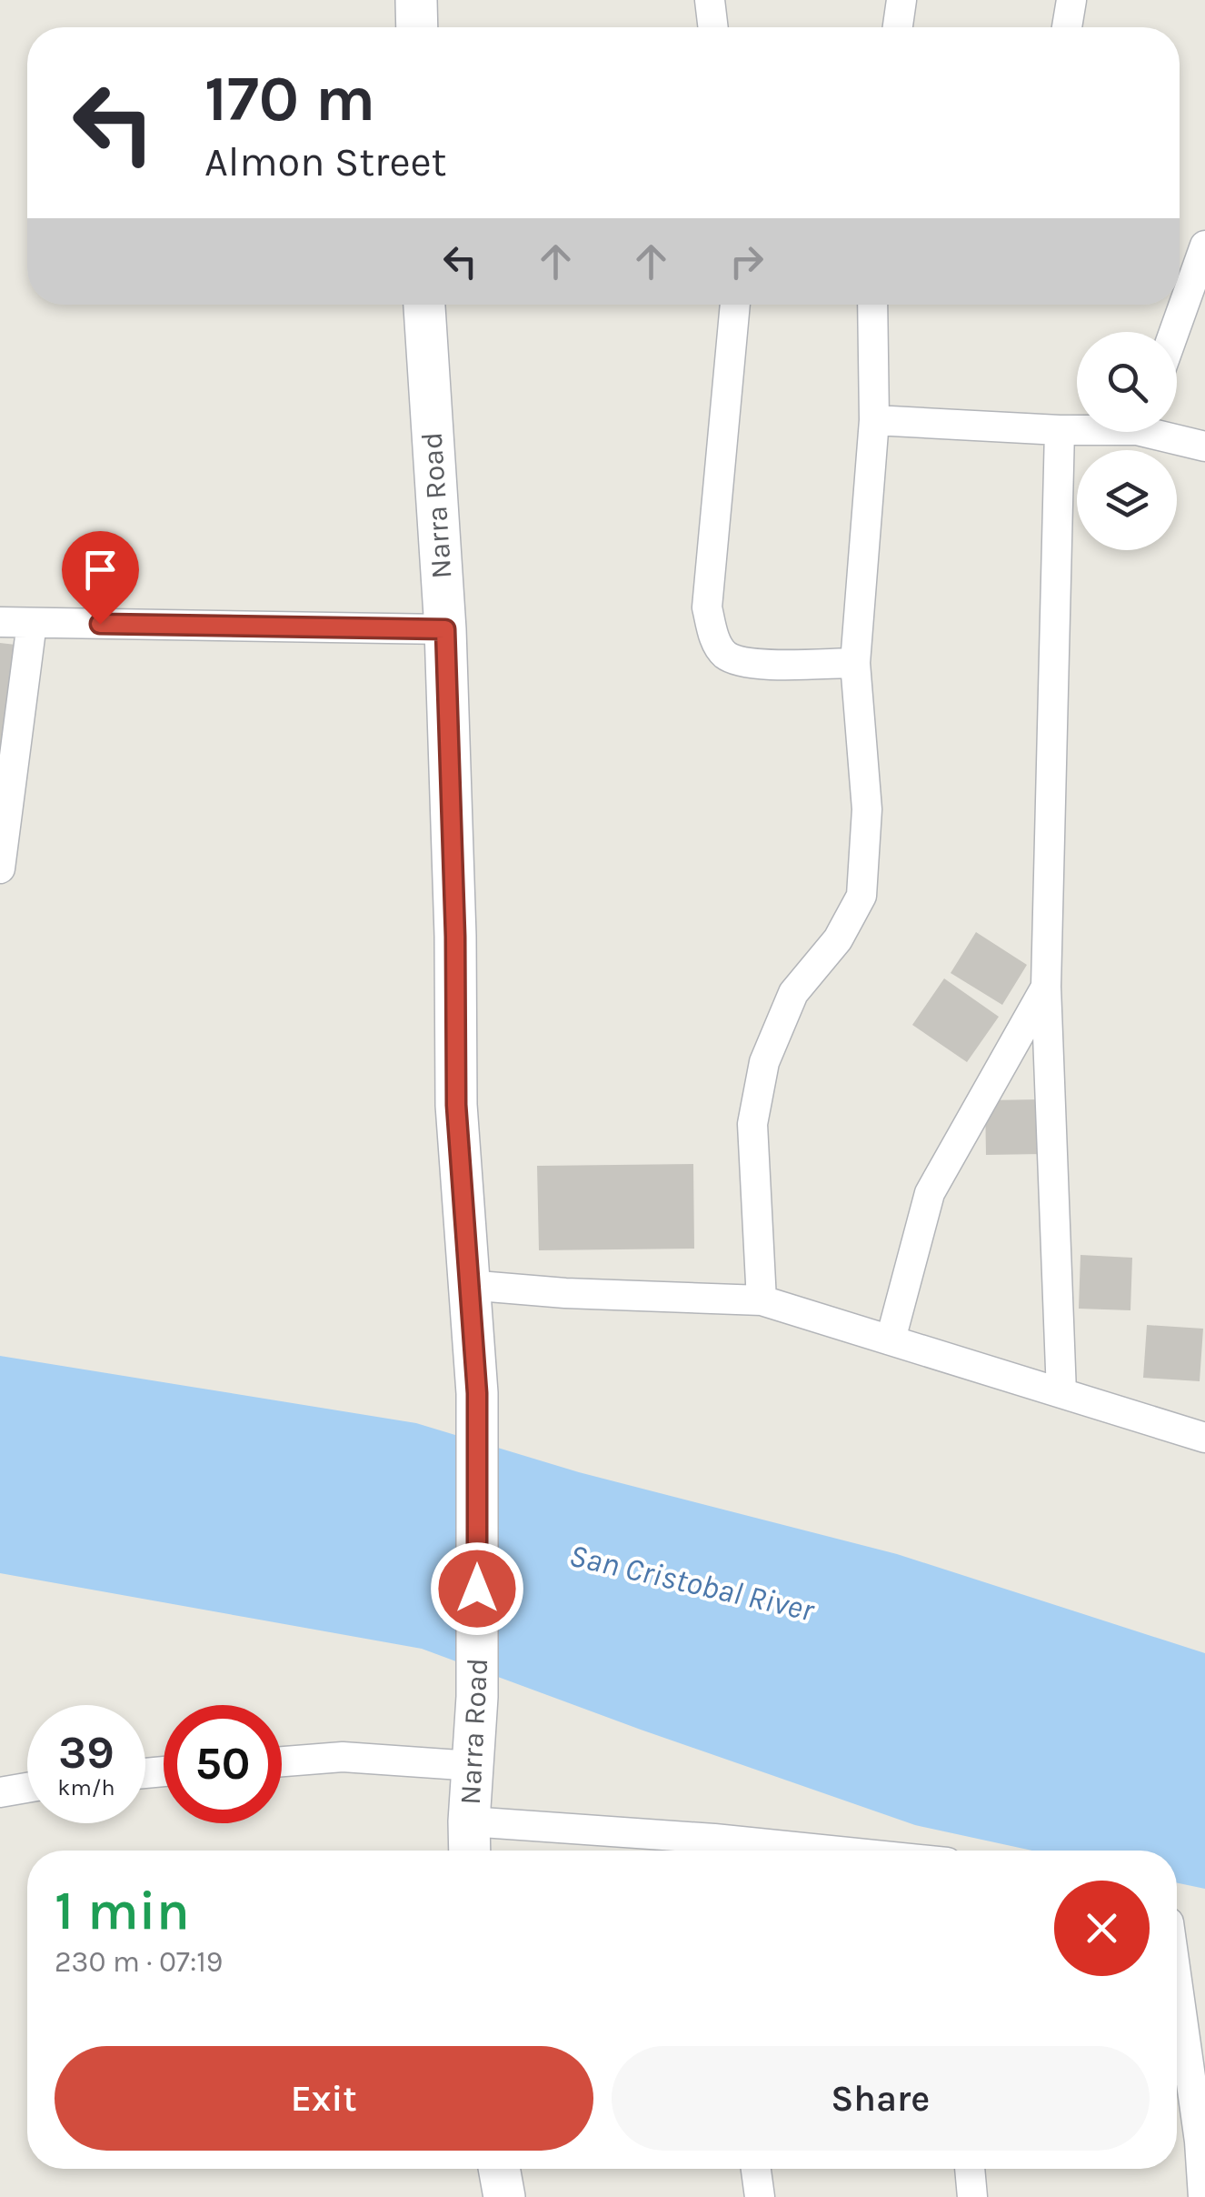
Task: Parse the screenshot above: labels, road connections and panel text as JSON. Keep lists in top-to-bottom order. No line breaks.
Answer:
{"streets":{"main road":["Narra Road"]},"water":["San Cristobal River"],"page":{"turn":["170 m","Almon Street"],"speed":"39 km/h","limit":"50","heading":["1 min","230 m · 07:19"],"buttons":["Exit","Share"]}}
